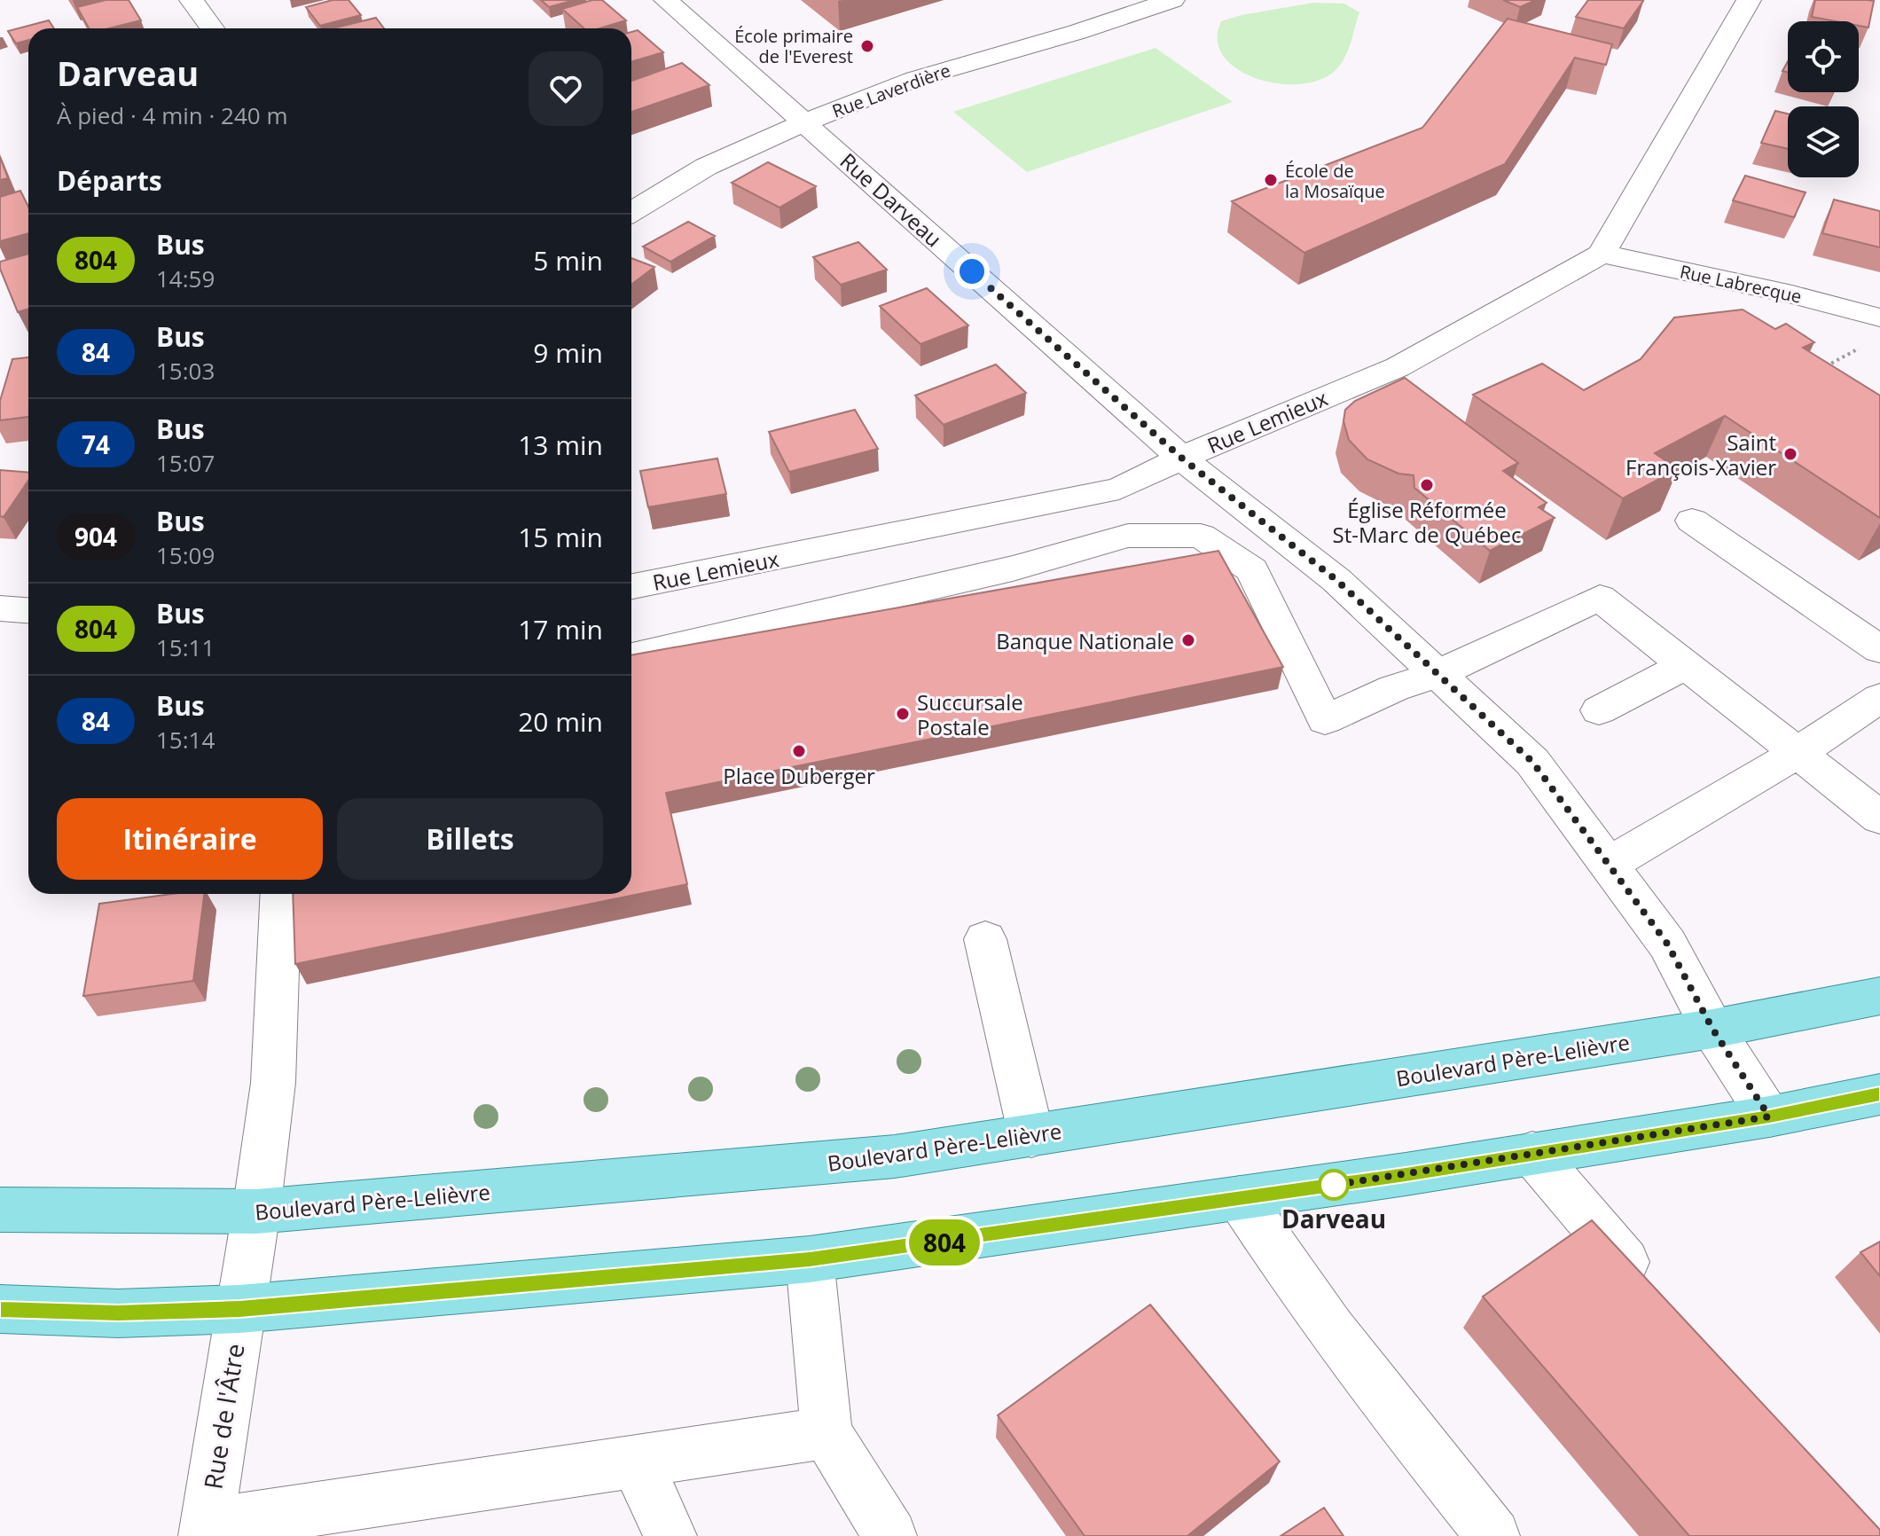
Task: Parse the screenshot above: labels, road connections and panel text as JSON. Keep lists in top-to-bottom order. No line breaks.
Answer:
{"streets":{"main road":["Boulevard Père-Lelièvre"],"street":["Rue Laverdière","Rue Darveau","Rue Labrecque","Rue Lemieux","Rue de l'Âtre"]},"crossings":[["Rue Laverdière","Rue Darveau"],["Rue Darveau","Rue Lemieux"],["Rue Darveau","Boulevard Père-Lelièvre"],["Rue Labrecque","Rue Lemieux"],["Boulevard Père-Lelièvre","Rue de l'Âtre"]],"places":["École primaire de l'Everest","École de la Mosaïque","Saint François-Xavier","Église Réformée St-Marc de Québec","Banque Nationale","Succursale Postale","Place Duberger","Darveau"],"lines":["bus line 804"],"page":{"on_map":"804","heading":[["Darveau","À pied · 4 min · 240 m"],"Départs"],"list":[{"mark":"804","name":"Bus","note":"14:59","value":"5 min"},{"mark":"84","name":"Bus","note":"15:03","value":"9 min"},{"mark":"74","name":"Bus","note":"15:07","value":"13 min"},{"mark":"904","name":"Bus","note":"15:09","value":"15 min"},{"mark":"804","name":"Bus","note":"15:11","value":"17 min"},{"mark":"84","name":"Bus","note":"15:14","value":"20 min"}],"buttons":["Itinéraire","Billets"]}}
